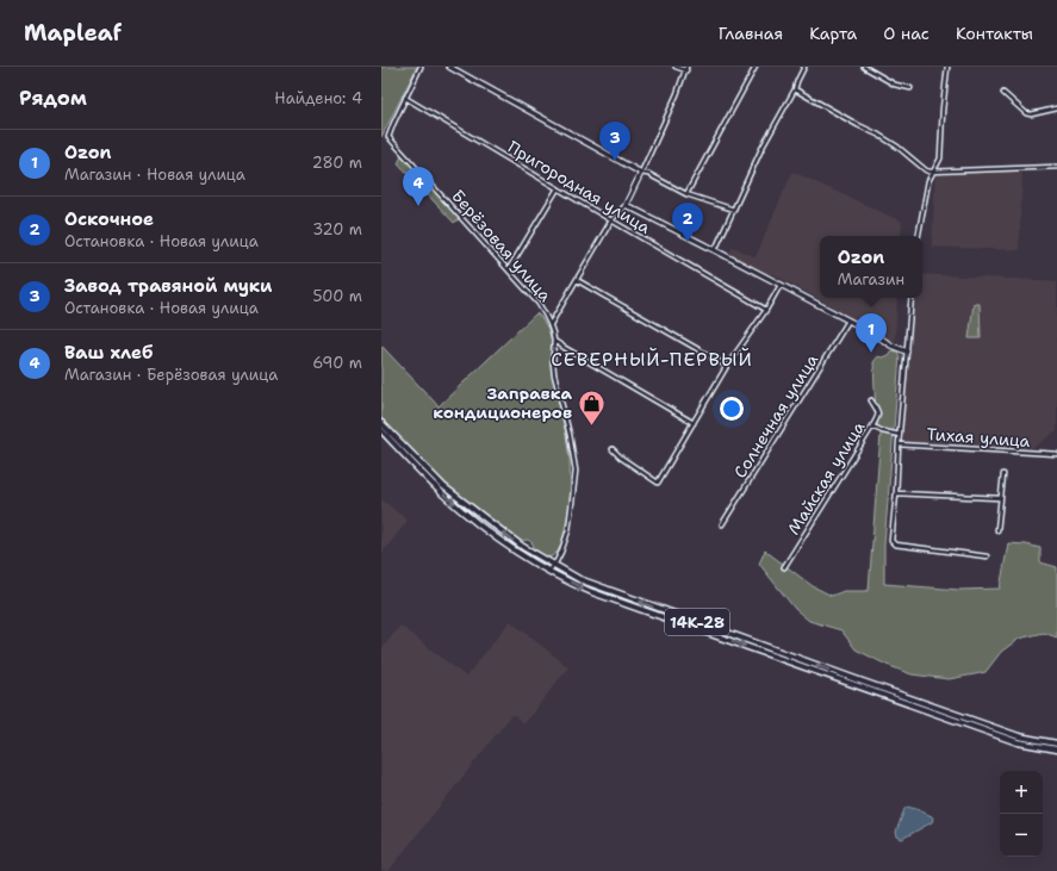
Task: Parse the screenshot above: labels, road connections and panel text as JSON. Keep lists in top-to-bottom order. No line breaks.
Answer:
{"streets":{"main road":["14К-28"],"street":["Пригородная улица","Берёзовая улица","Солнечная улица","Тихая улица","Майская улица"]},"crossings":[["Пригородная улица","Берёзовая улица"],["Берёзовая улица","14К-28"]],"districts":["СЕВЕРНЫЙ-ПЕРВЫЙ"],"places":{"shop":["Заправка кондиционеров"]},"page":{"header":"Mapleaf","nav":["Главная","Карта","О нас","Контакты"],"heading":["Рядом","Найдено: 4"],"pins":["3","4","2","1"],"list":[{"mark":"1","name":"Ozon","note":"Магазин · Новая улица","value":"280 m"},{"mark":"2","name":"Оскочное","note":"Остановка · Новая улица","value":"320 m"},{"mark":"3","name":"Завод травяной муки","note":"Остановка · Новая улица","value":"500 m"},{"mark":"4","name":"Ваш хлеб","note":"Магазин · Берёзовая улица","value":"690 m"}],"popup":["Ozon","Магазин"],"map_buttons":["+","−"]}}
